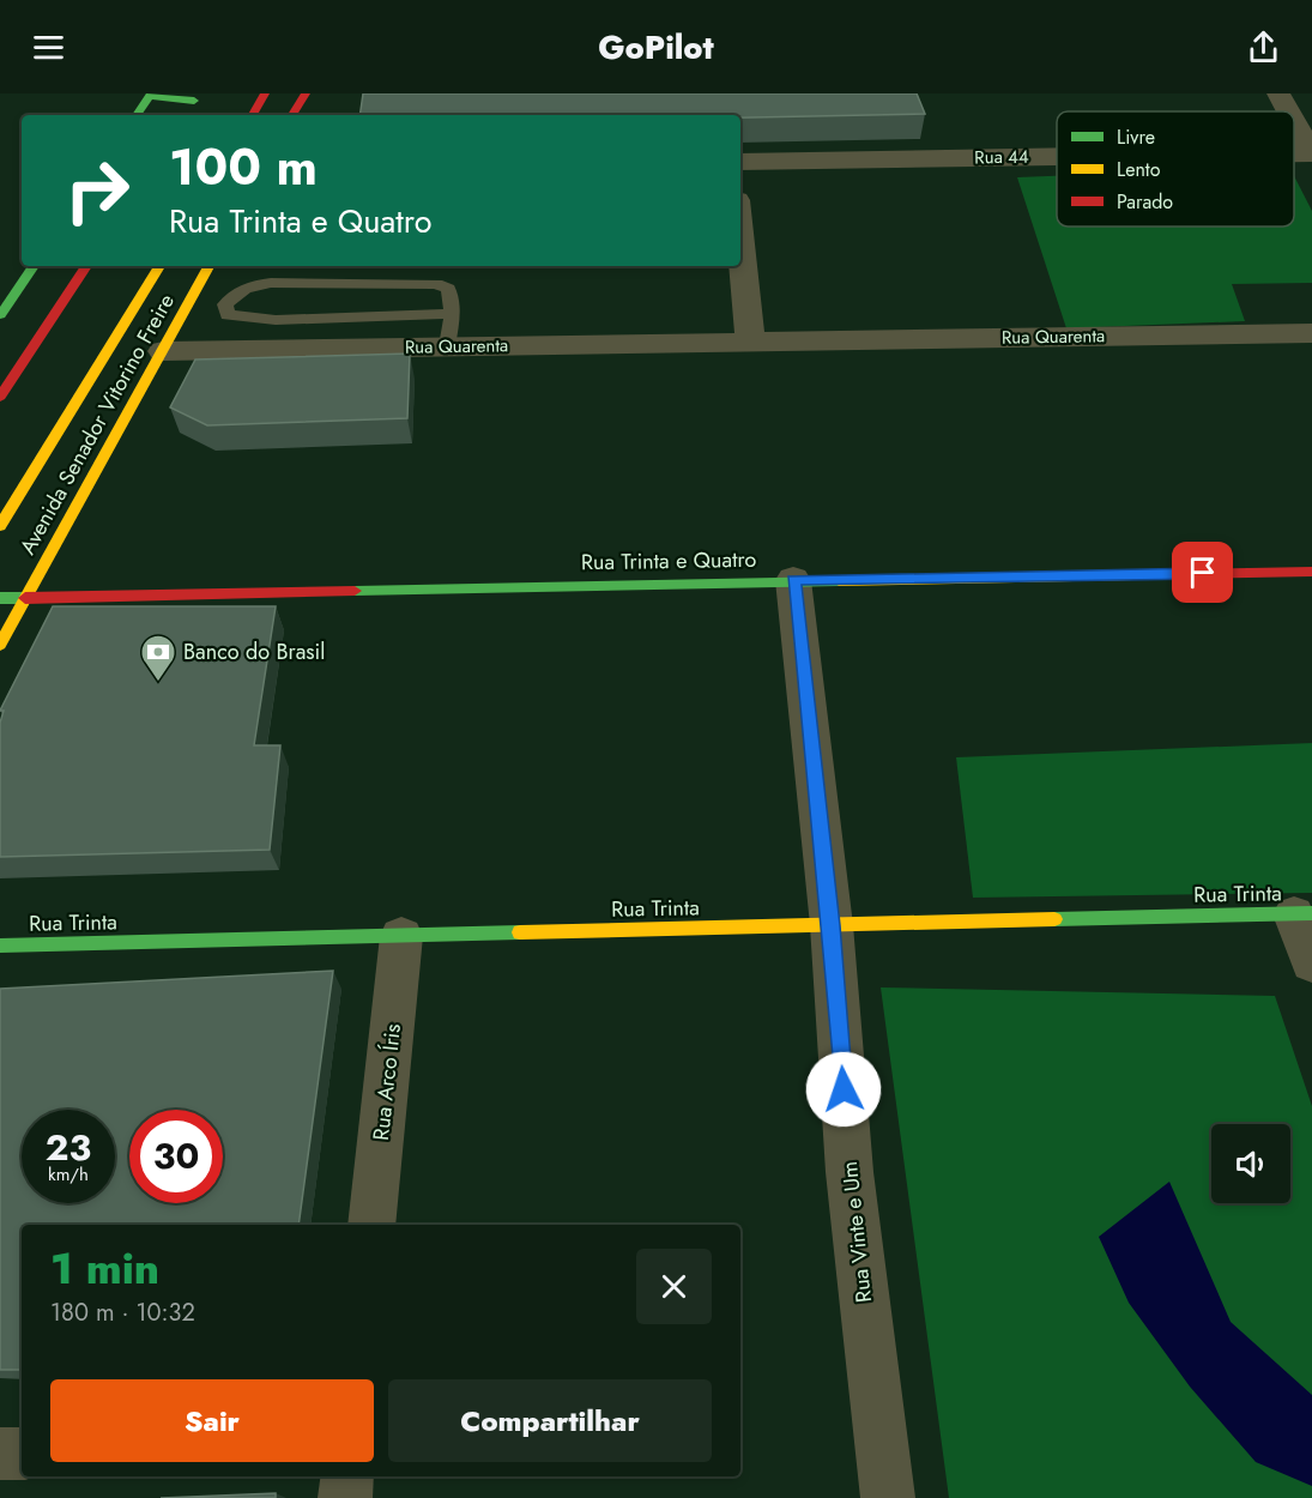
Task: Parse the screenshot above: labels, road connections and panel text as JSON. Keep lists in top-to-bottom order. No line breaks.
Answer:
{"streets":{"street":["Rua 44","Rua Quarenta","Avenida Senador Vitorino Freire","Rua Trinta e Quatro","Rua Trinta","Rua Arco Íris","Rua Vinte e Um"]},"crossings":[["Rua Quarenta","Avenida Senador Vitorino Freire"],["Avenida Senador Vitorino Freire","Rua Trinta e Quatro"],["Rua Trinta e Quatro","Rua Vinte e Um"],["Rua Trinta","Rua Arco Íris"],["Rua Trinta","Rua Vinte e Um"]],"places":{"bank":["Banco do Brasil"]},"legend":["Livre","Lento","Parado"],"page":{"header":"GoPilot","turn":["100 m","Rua Trinta e Quatro"],"speed":"23 km/h","limit":"30","heading":["1 min","180 m · 10:32"],"buttons":["Sair","Compartilhar"]}}
